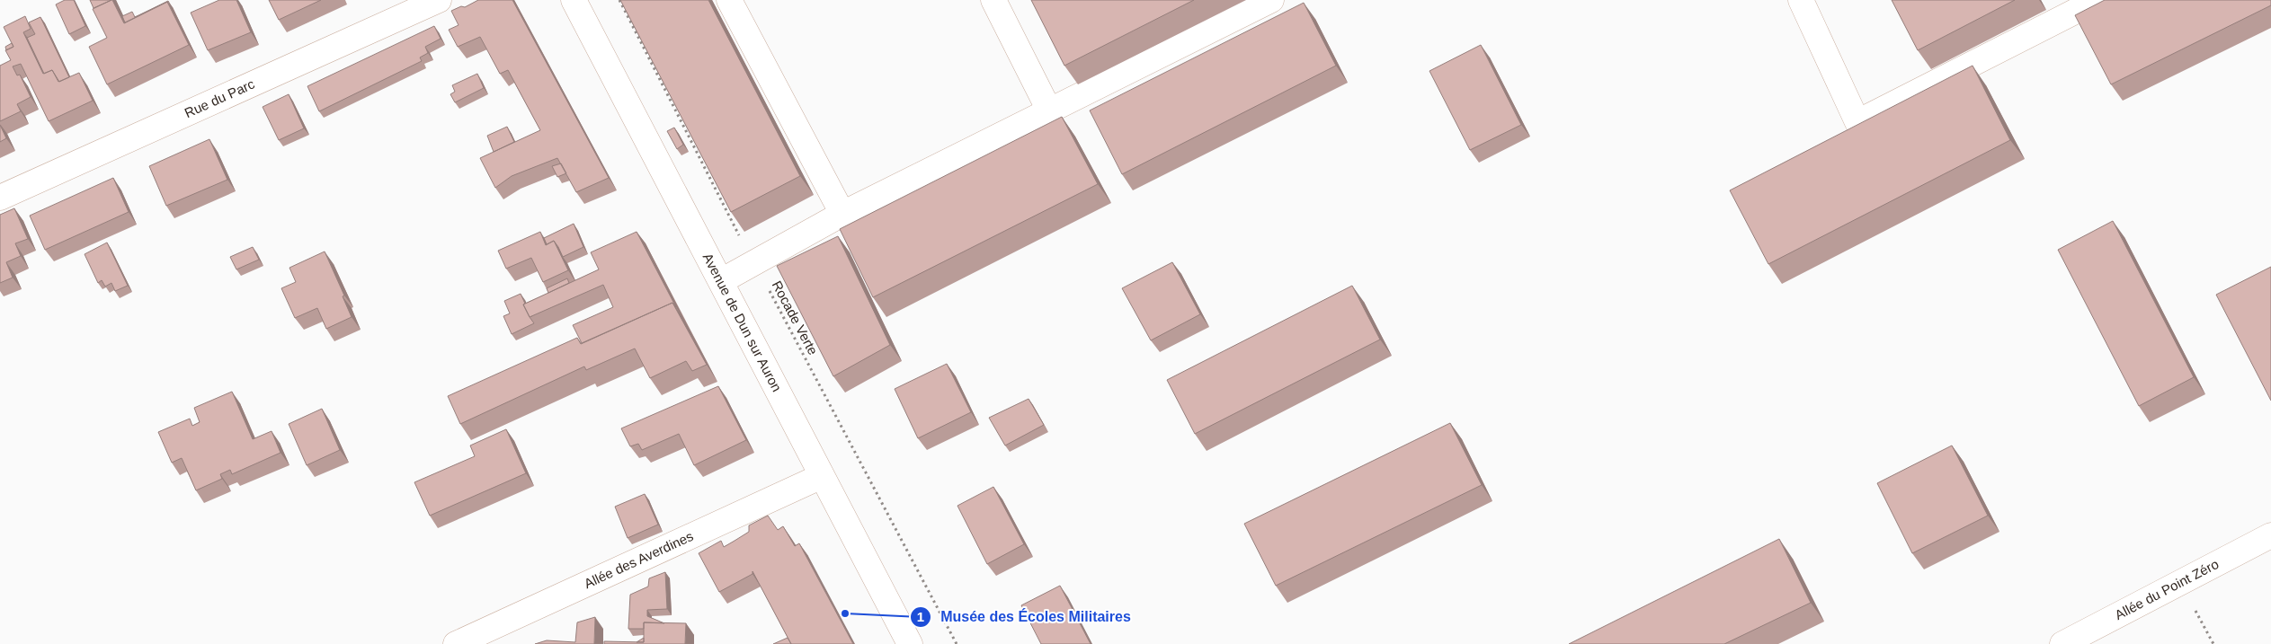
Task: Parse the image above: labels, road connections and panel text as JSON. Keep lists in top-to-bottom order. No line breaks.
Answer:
{"streets":{"street":["Rue du Parc","Avenue de Dun sur Auron","Allée des Averdines","Allée du Point Zéro"],"path":["Rocade Verte"]},"crossings":[["Avenue de Dun sur Auron","Allée des Averdines"]],"places":["Musée des Écoles Militaires"]}
